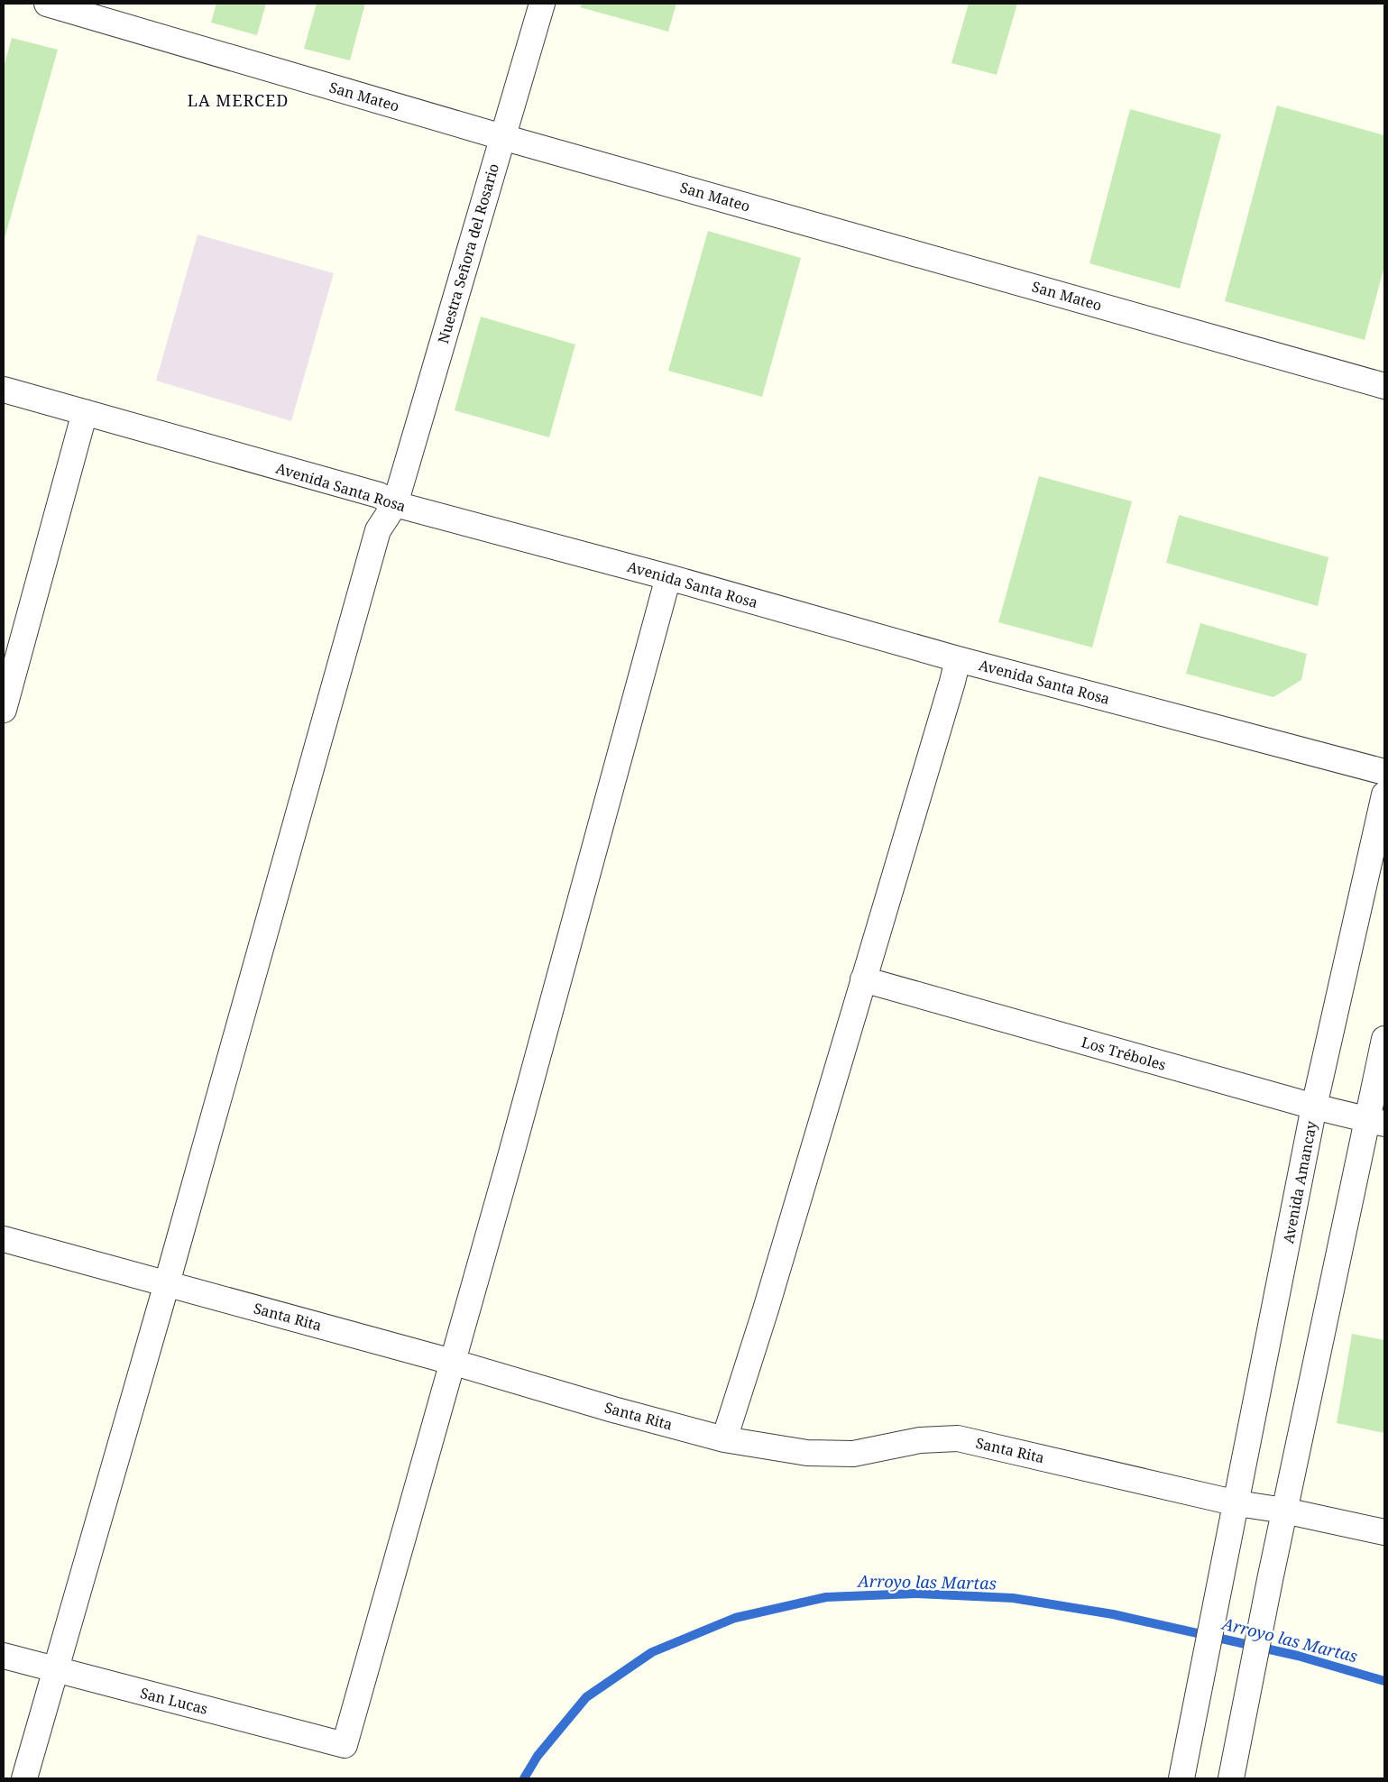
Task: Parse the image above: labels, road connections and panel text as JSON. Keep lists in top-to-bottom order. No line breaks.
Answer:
{"streets":{"street":["San Mateo","Nuestra Señora del Rosario","Avenida Santa Rosa","Los Tréboles","Avenida Amancay","Santa Rita","San Lucas"]},"crossings":[["San Mateo","Nuestra Señora del Rosario"],["Nuestra Señora del Rosario","Avenida Santa Rosa"],["Nuestra Señora del Rosario","Santa Rita"],["Nuestra Señora del Rosario","San Lucas"],["Los Tréboles","Avenida Amancay"],["Avenida Amancay","Santa Rita"],["Santa Rita","San Lucas"]],"districts":["LA MERCED"],"water":["Arroyo las Martas"]}
